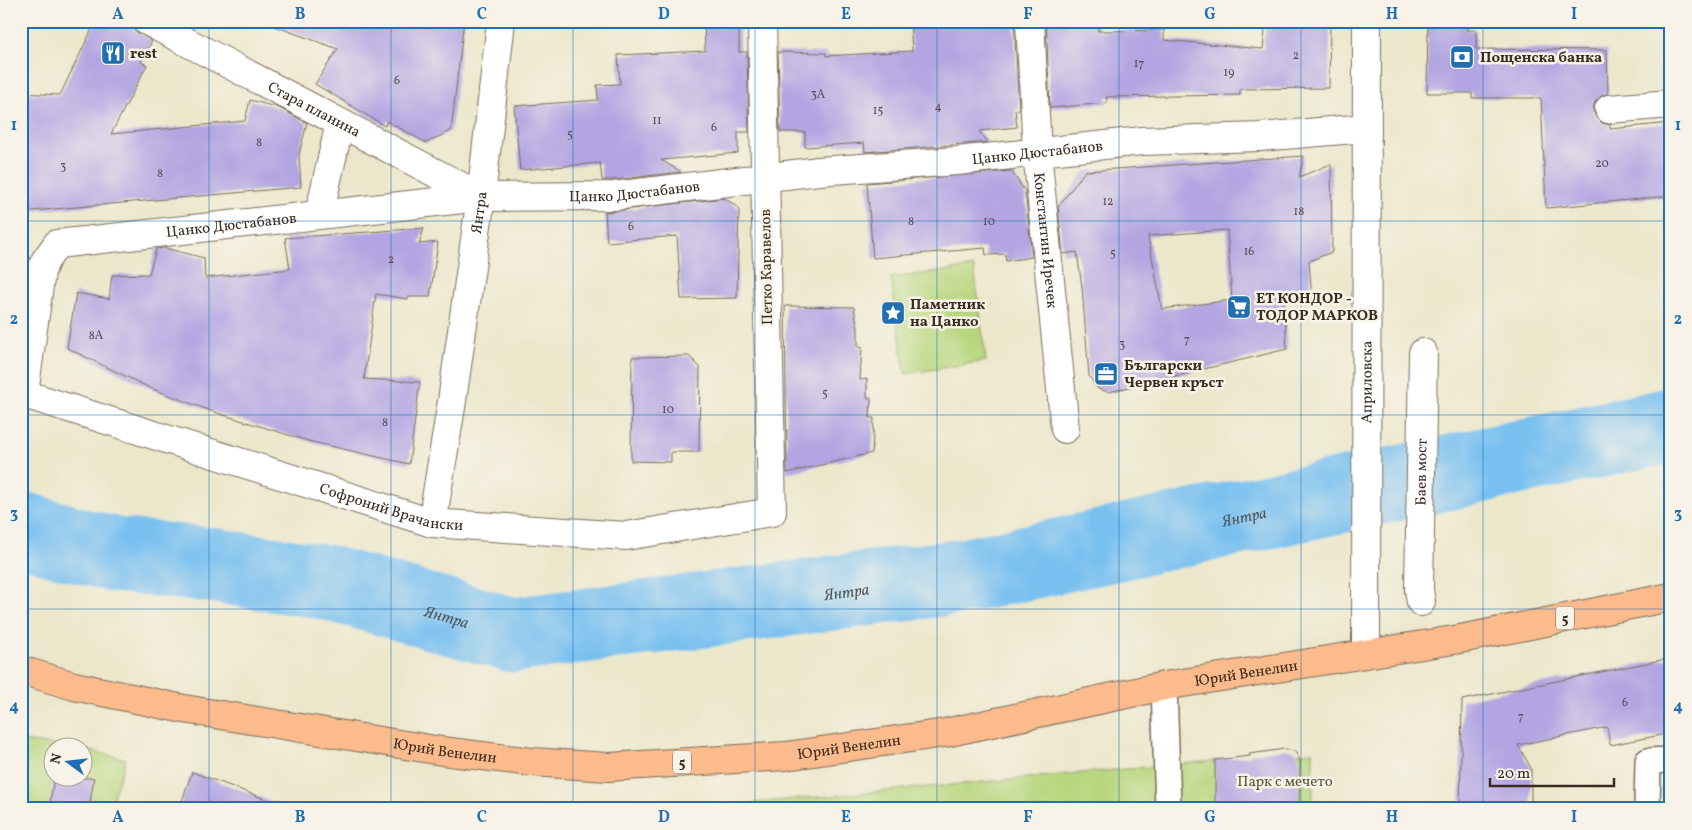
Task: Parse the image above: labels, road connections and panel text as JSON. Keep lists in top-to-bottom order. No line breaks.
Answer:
{"streets":{"main road":["5","Юрий Венелин"],"street":["Стара планина","Цанко Дюстабанов","Янтра","Константин Иречек","Петко Каравелов","Априловска","Баев мост","Софроний Врачански"]},"crossings":[["Стара планина","Цанко Дюстабанов"],["Стара планина","Янтра"],["Цанко Дюстабанов","Янтра"],["Цанко Дюстабанов","Константин Иречек"],["Цанко Дюстабанов","Петко Каравелов"],["Цанко Дюстабанов","Априловска"],["Цанко Дюстабанов","Софроний Врачански"],["Янтра","Софроний Врачански"],["Петко Каравелов","Софроний Врачански"],["Априловска","Юрий Венелин"]],"water":["Янтра"],"parks":["Парк с мечето"],"places":{"restaurant":["rest"],"bank":["Пощенска банка"],"supermarket":["ЕТ КОНДОР - ТОДОР МАРКОВ"],"place":["Паметник на Цанко"],"office":["Български Червен кръст"]},"house_numbers":["2","17","19","6","3А","4","15","11","6","5","8","20","3","8","12","18","8","10","6","16","5","2","8А","7","3","5","10","8","6","7"],"scale_bar":"20 m","north":"left","grid":{"columns":["A","B","C","D","E","F","G","H","I"],"rows":["1","2","3","4"]}}
